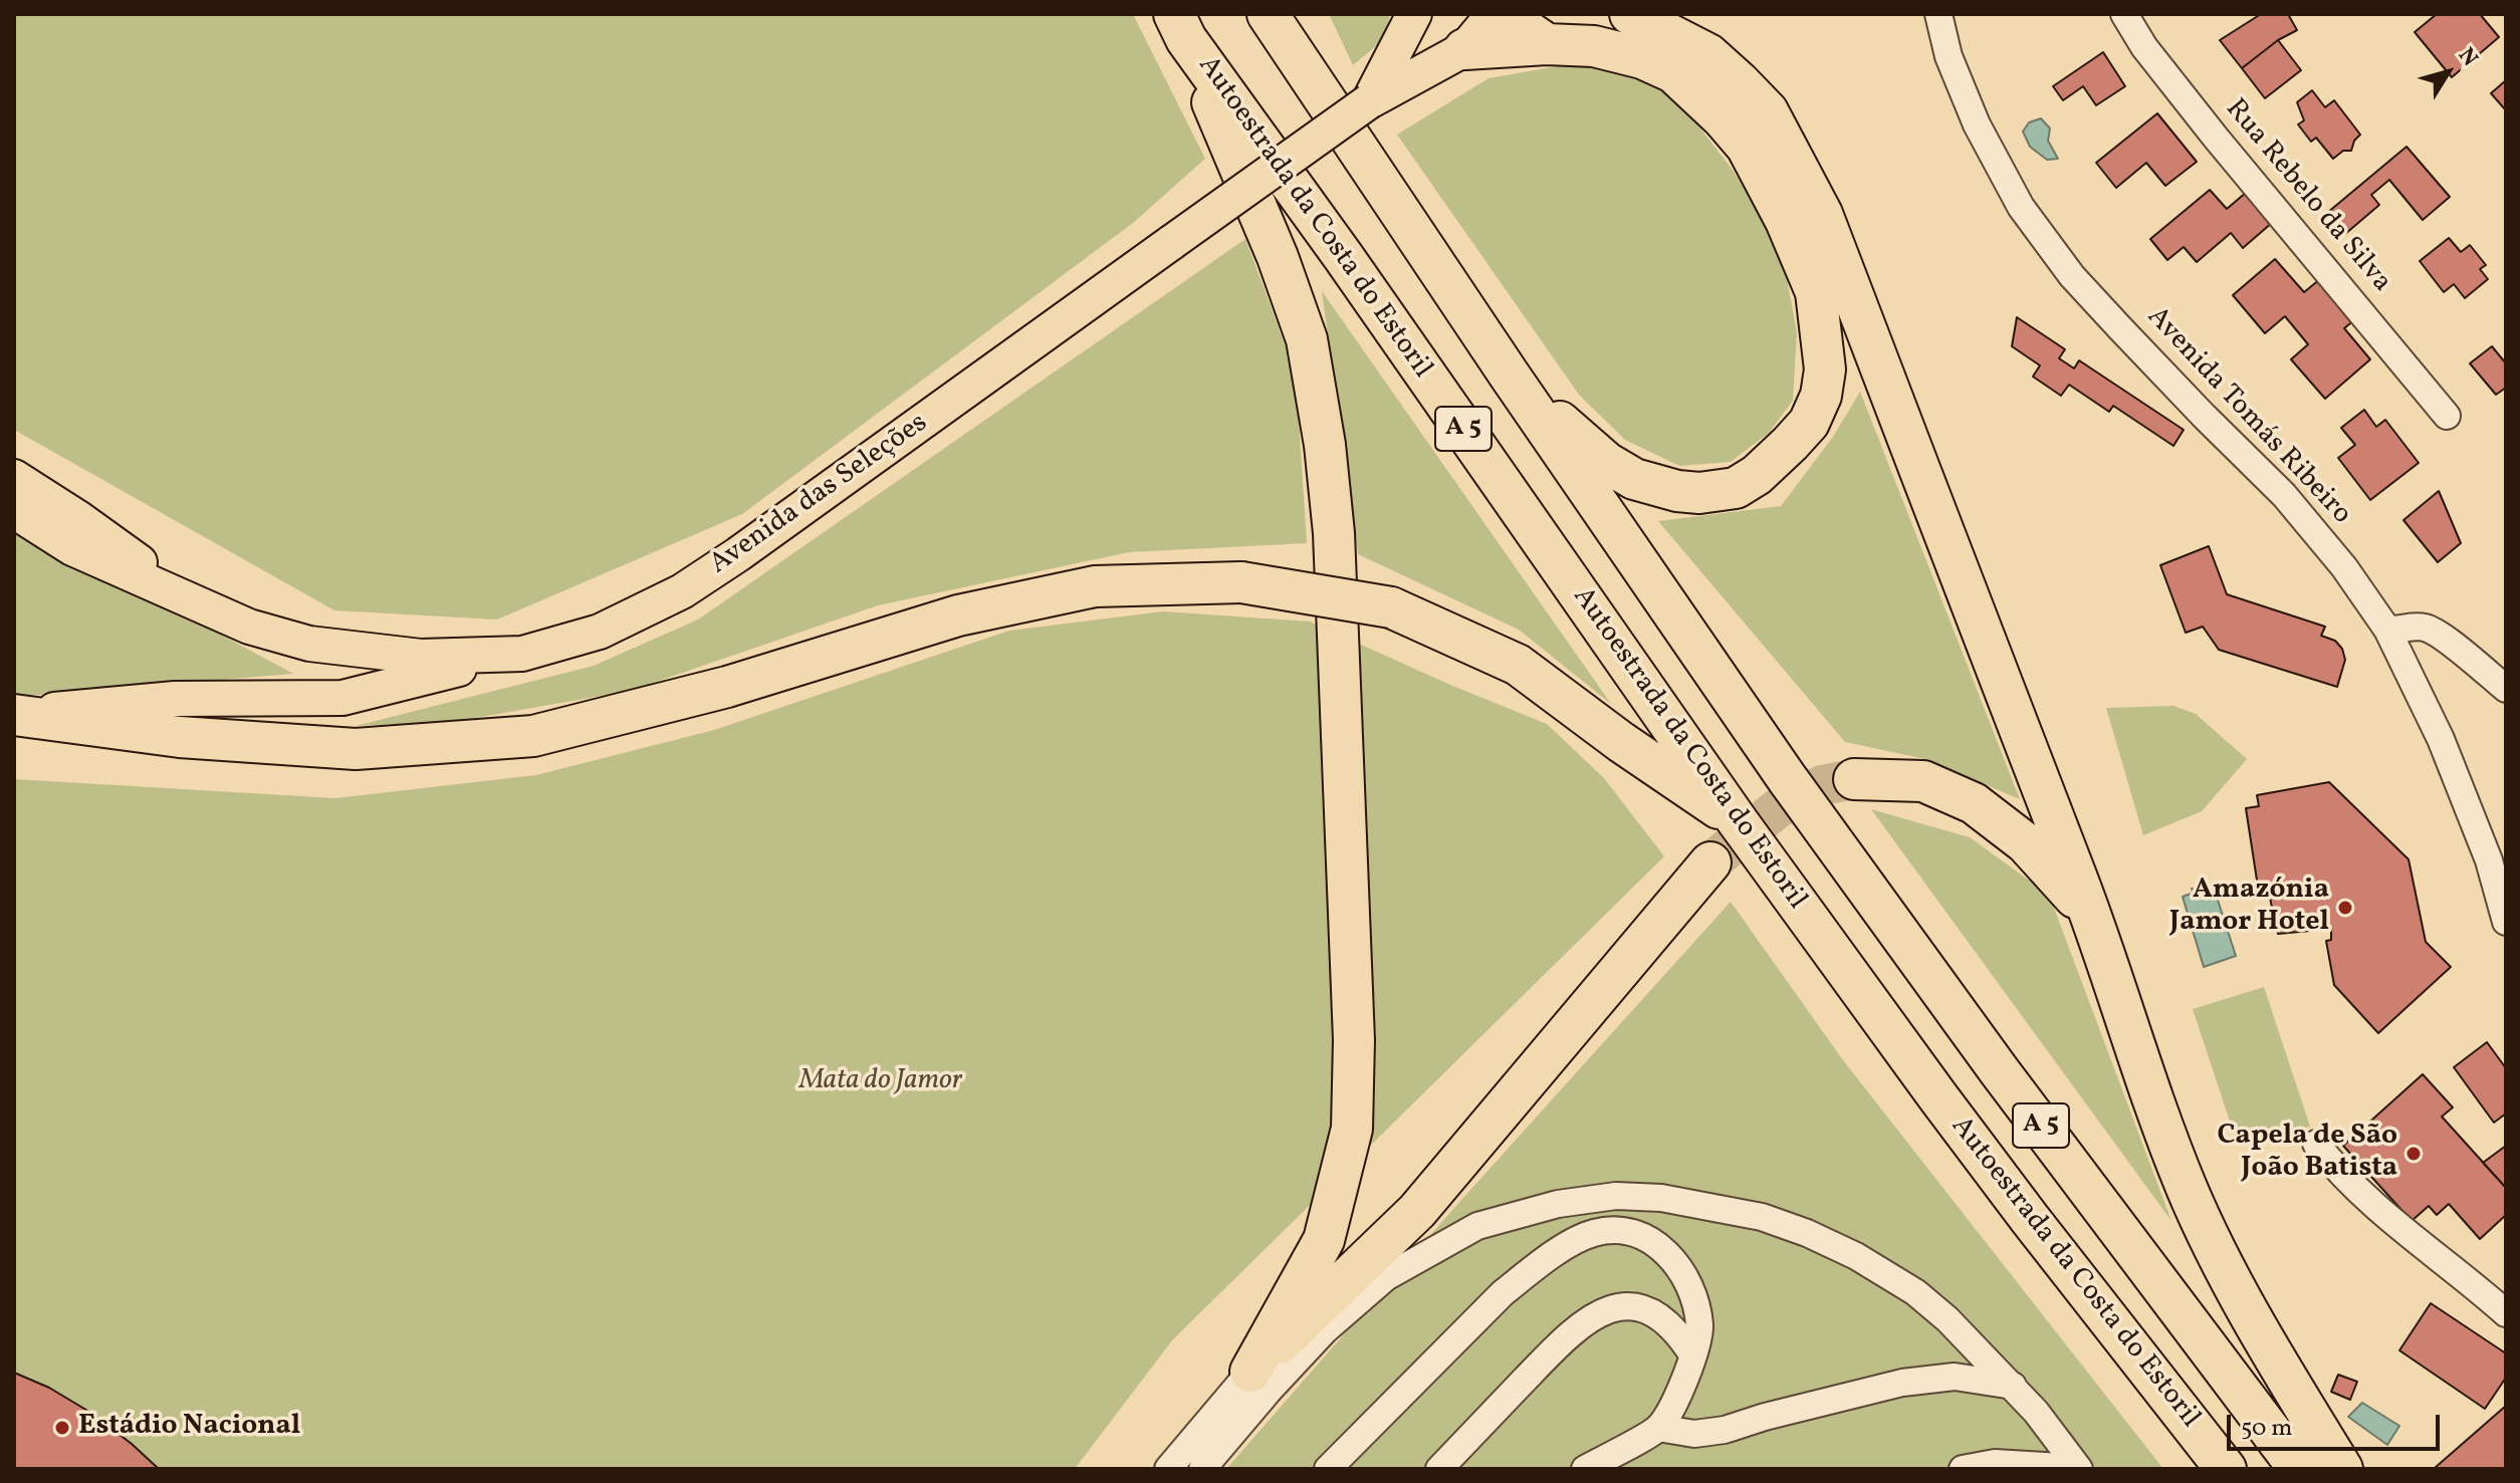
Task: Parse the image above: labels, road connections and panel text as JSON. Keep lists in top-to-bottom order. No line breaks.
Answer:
{"streets":{"highway":["Autoestrada da Costa do Estoril","A 5"],"main road":["Avenida das Seleções"],"street":["Rua Rebelo da Silva","Avenida Tomás Ribeiro"]},"parks":["Mata do Jamor"],"places":["Amazónia Jamor Hotel","Capela de São João Batista","Estádio Nacional"],"scale_bar":"50 m","north":"top right"}
